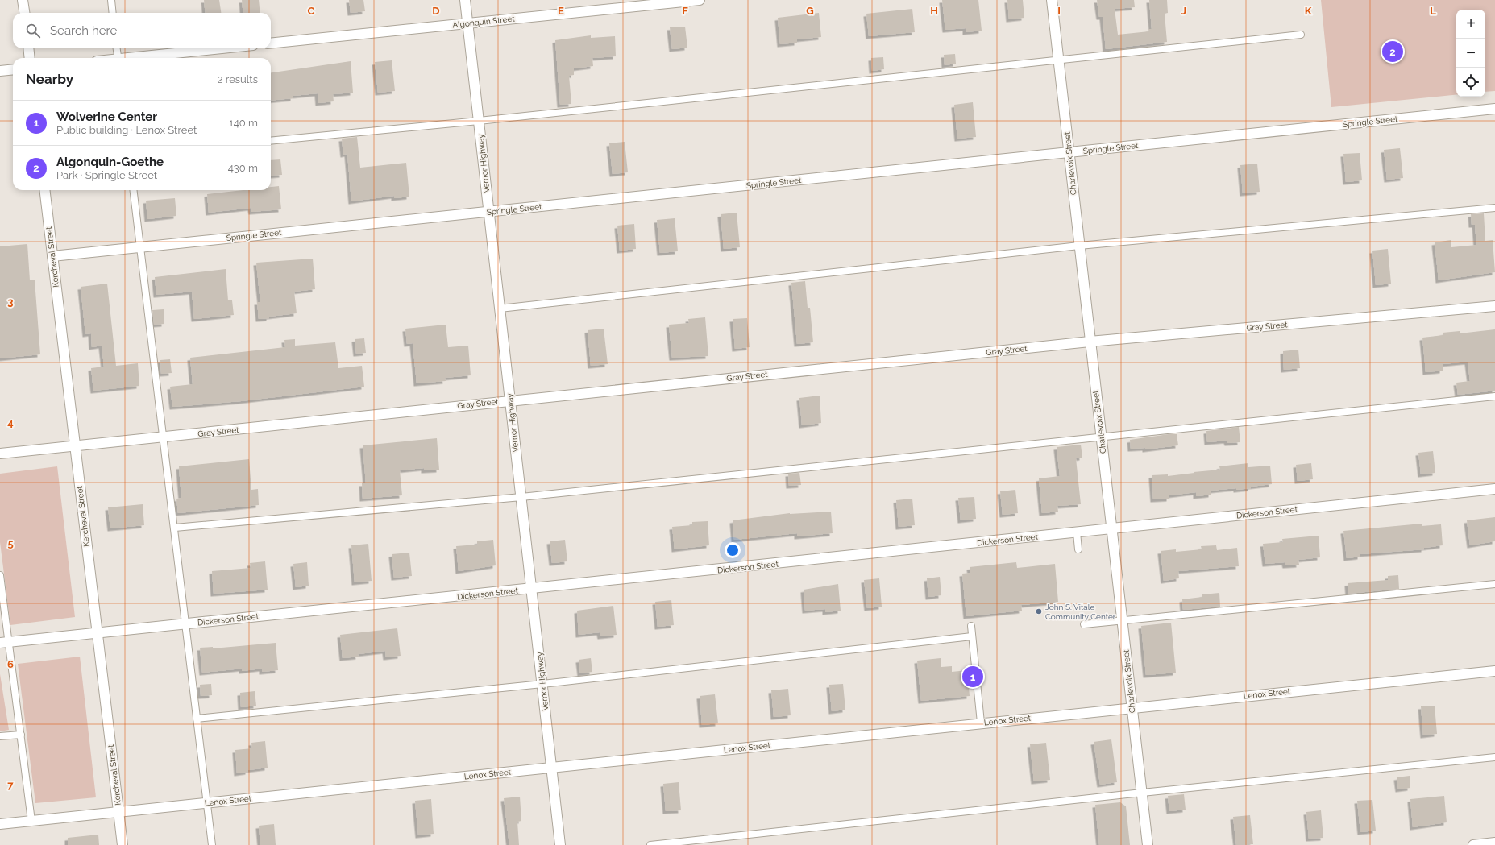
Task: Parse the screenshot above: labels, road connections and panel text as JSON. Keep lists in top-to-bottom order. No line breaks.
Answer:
{"streets":{"street":["Algonquin Street","Springle Street","Vernor Highway","Charlevoix Street","Kercheval Street","Gray Street","Dickerson Street","Lenox Street"]},"crossings":[["Algonquin Street","Vernor Highway"],["Springle Street","Vernor Highway"],["Springle Street","Charlevoix Street"],["Springle Street","Kercheval Street"],["Vernor Highway","Gray Street"],["Vernor Highway","Dickerson Street"],["Vernor Highway","Lenox Street"],["Charlevoix Street","Gray Street"],["Charlevoix Street","Dickerson Street"],["Charlevoix Street","Lenox Street"],["Kercheval Street","Gray Street"],["Kercheval Street","Dickerson Street"],["Kercheval Street","Lenox Street"]],"places":["John S. Vitale Community Center"],"page":{"map_buttons":["+","−"],"search":"Search here","pins":["2","1"],"heading":["Nearby","2 results"],"list":[{"mark":"1","name":"Wolverine Center","note":"Public building · Lenox Street","value":"140 m"},{"mark":"2","name":"Algonquin-Goethe","note":"Park · Springle Street","value":"430 m"}]},"grid":{"columns":["C","D","E","F","G","H","I","J","K","L"],"rows":["3","4","5","6","7"]}}
